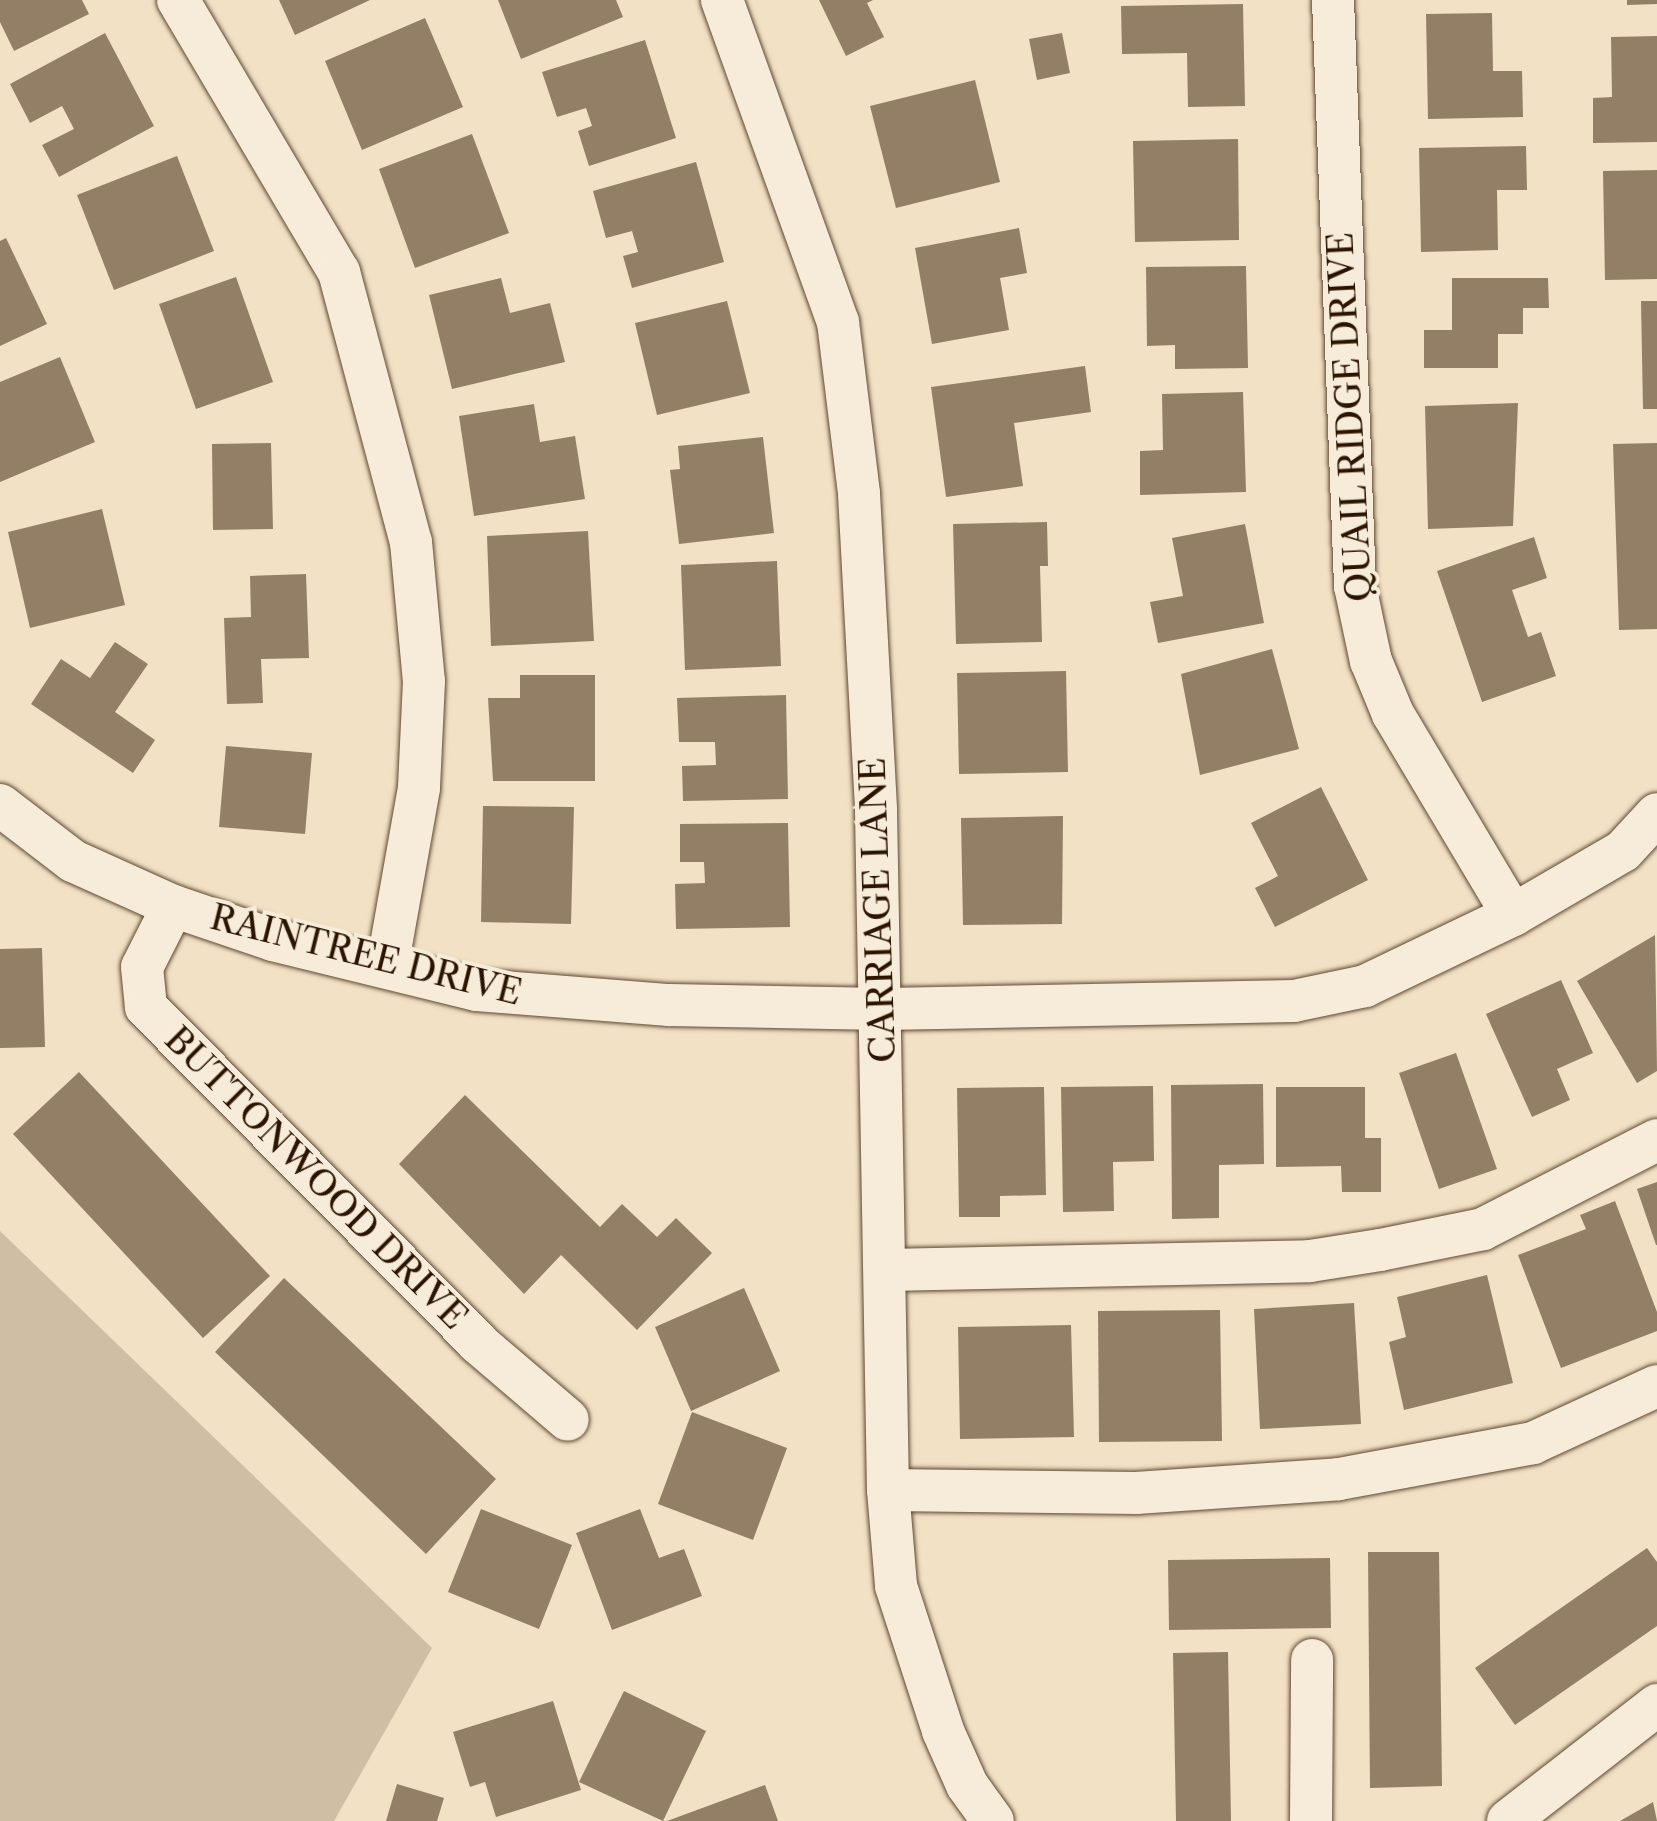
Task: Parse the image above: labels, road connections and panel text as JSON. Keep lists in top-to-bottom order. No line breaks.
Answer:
{"streets":{"street":["QUAIL RIDGE DRIVE","CARRIAGE LANE","RAINTREE DRIVE","BUTTONWOOD DRIVE"]},"crossings":[["QUAIL RIDGE DRIVE","RAINTREE DRIVE"],["CARRIAGE LANE","RAINTREE DRIVE"],["RAINTREE DRIVE","BUTTONWOOD DRIVE"]]}
